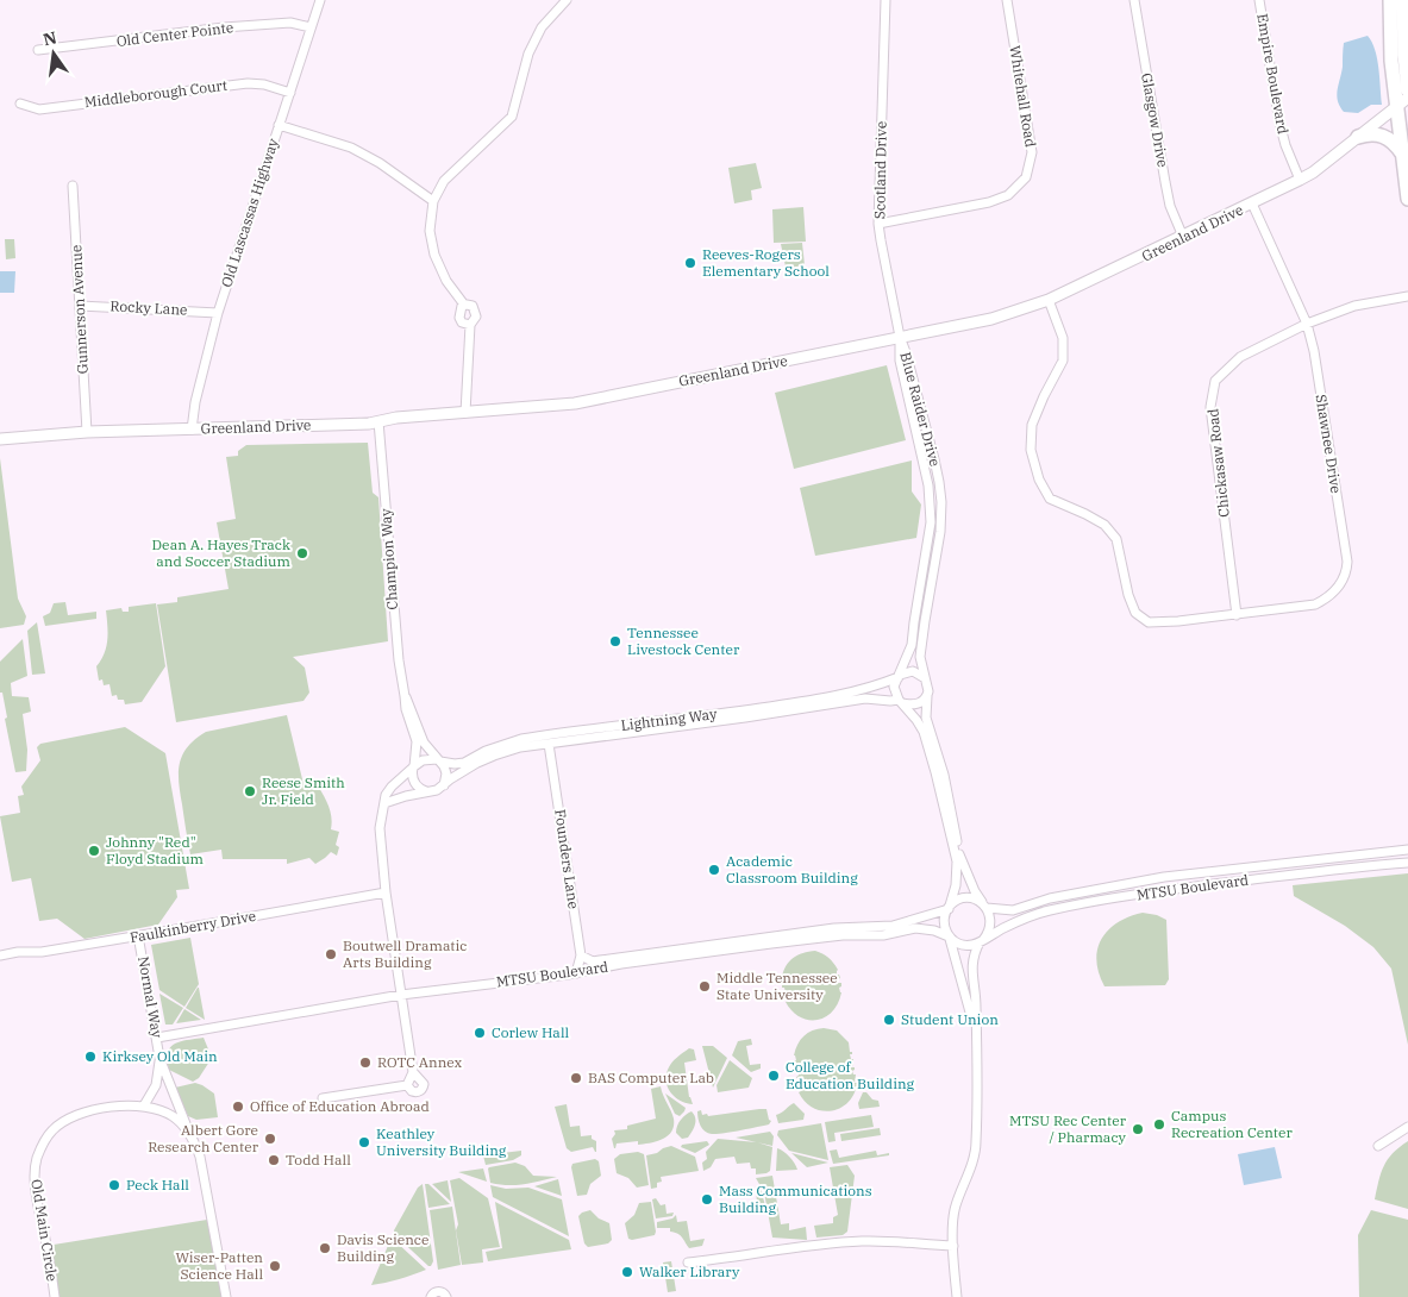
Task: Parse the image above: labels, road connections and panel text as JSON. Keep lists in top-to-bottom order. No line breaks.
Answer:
{"streets":{"street":["Old Center Pointe","Empire Boulevard","Middleborough Court","Whitehall Road","Glasgow Drive","Scotland Drive","Old Lascassas Highway","Greenland Drive","Rocky Lane","Gunnerson Avenue","Blue Raider Drive","Shawnee Drive","Chickasaw Road","Champion Way","Lightning Way","Founders Lane","MTSU Boulevard","Faulkinberry Drive","Normal Way","Old Main Circle"]},"crossings":[["Old Center Pointe","Old Lascassas Highway"],["Empire Boulevard","Greenland Drive"],["Middleborough Court","Old Lascassas Highway"],["Whitehall Road","Scotland Drive"],["Glasgow Drive","Greenland Drive"],["Scotland Drive","Greenland Drive"],["Scotland Drive","Blue Raider Drive"],["Old Lascassas Highway","Greenland Drive"],["Old Lascassas Highway","Rocky Lane"],["Greenland Drive","Gunnerson Avenue"],["Greenland Drive","Blue Raider Drive"],["Greenland Drive","Shawnee Drive"],["Greenland Drive","Champion Way"],["Rocky Lane","Gunnerson Avenue"],["Blue Raider Drive","Lightning Way"],["Shawnee Drive","Chickasaw Road"],["Champion Way","Lightning Way"],["Lightning Way","Founders Lane"],["Founders Lane","MTSU Boulevard"],["MTSU Boulevard","Normal Way"],["Faulkinberry Drive","Normal Way"],["Normal Way","Old Main Circle"]],"places":["Reeves-Rogers Elementary School","Dean A. Hayes Track and Soccer Stadium","Tennessee Livestock Center","Reese Smith Jr. Field","Johnny \"Red\" Floyd Stadium","Academic Classroom Building","Boutwell Dramatic Arts Building","Middle Tennessee State University","Student Union","Corlew Hall","Kirksey Old Main","ROTC Annex","College of Education Building","BAS Computer Lab","Office of Education Abroad","Campus Recreation Center","MTSU Rec Center / Pharmacy","Albert Gore Research Center","Keathley University Building","Todd Hall","Peck Hall","Mass Communications Building","Davis Science Building","Wiser-Patten Science Hall","Walker Library"],"north":"top"}
